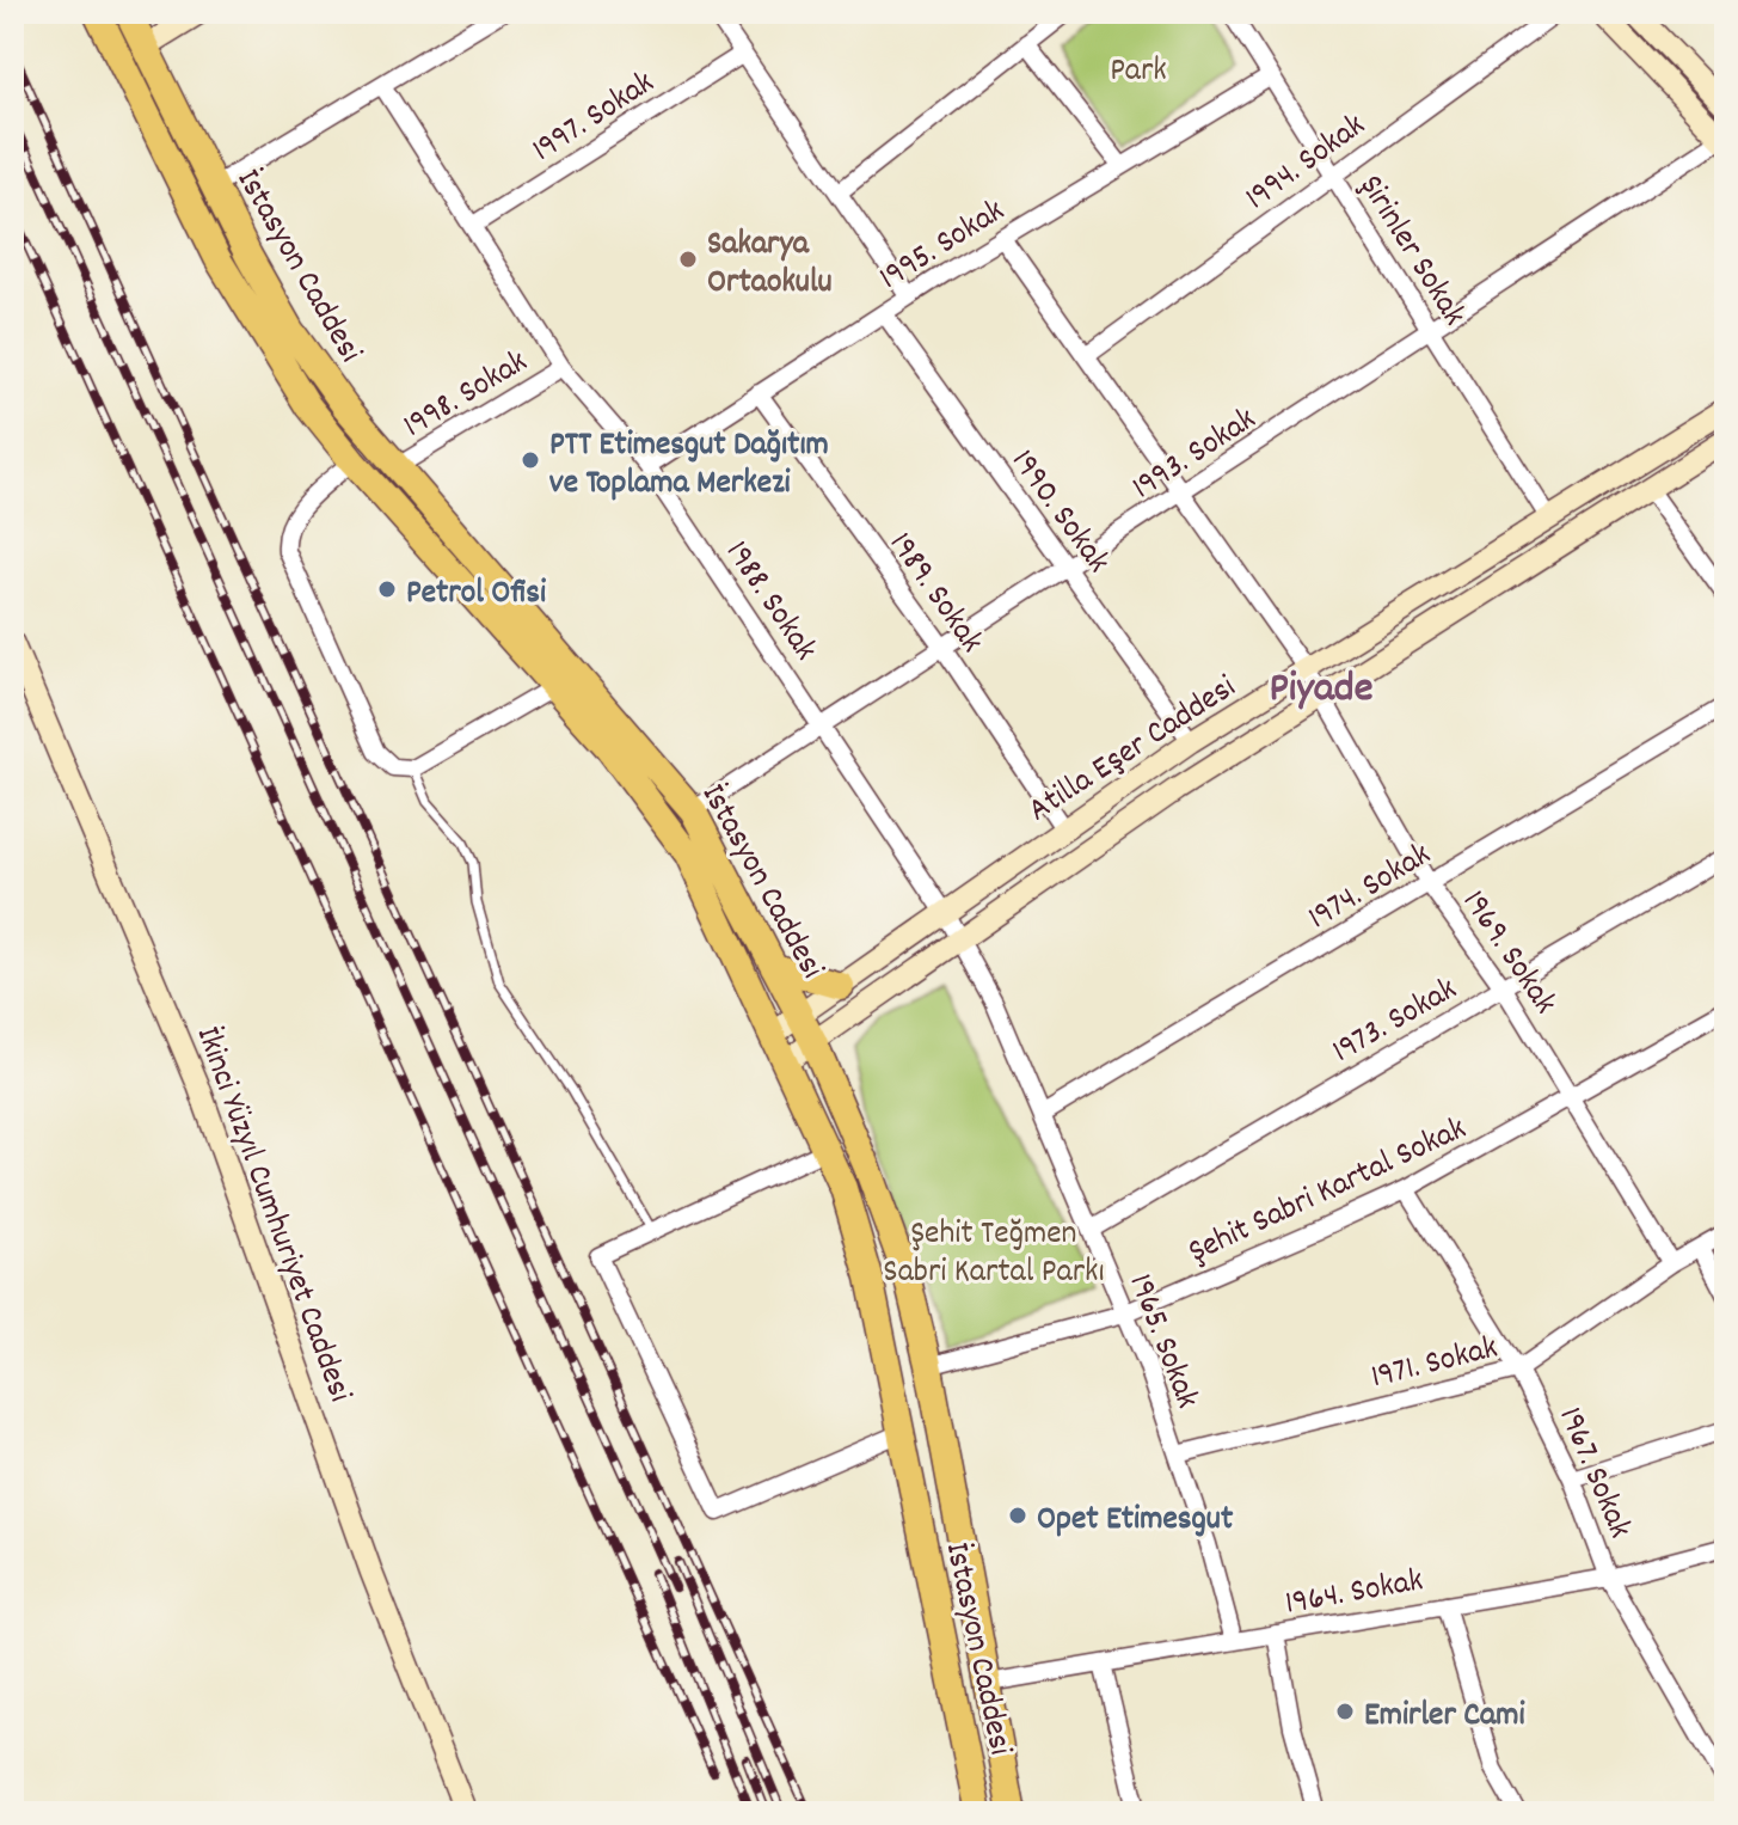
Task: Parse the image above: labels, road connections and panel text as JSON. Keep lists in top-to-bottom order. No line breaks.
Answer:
{"streets":{"main road":["İstasyon Caddesi","Atilla Eşer Caddesi","İkinci Yüzyıl Cumhuriyet Caddesi"],"street":["1997. Sokak","1994. Sokak","1995. Sokak","Şirinler Sokak","1998. Sokak","1993. Sokak","1990. Sokak","1989. Sokak","1988. Sokak","1974. Sokak","1969. Sokak","1973. Sokak","Şehit Sabri Kartal Sokak","1965. Sokak","1971. Sokak","1967. Sokak","1964. Sokak"]},"crossings":[["1997. Sokak","1988. Sokak"],["1994. Sokak","Şirinler Sokak"],["1994. Sokak","1969. Sokak"],["1995. Sokak","Şirinler Sokak"],["1995. Sokak","1990. Sokak"],["1995. Sokak","1989. Sokak"],["1995. Sokak","1988. Sokak"],["1995. Sokak","1969. Sokak"],["Şirinler Sokak","1993. Sokak"],["Şirinler Sokak","Atilla Eşer Caddesi"],["İstasyon Caddesi","1998. Sokak"],["İstasyon Caddesi","1993. Sokak"],["İstasyon Caddesi","Atilla Eşer Caddesi"],["İstasyon Caddesi","Şehit Sabri Kartal Sokak"],["İstasyon Caddesi","1964. Sokak"],["1998. Sokak","1988. Sokak"],["1993. Sokak","1990. Sokak"],["1993. Sokak","1989. Sokak"],["1993. Sokak","1988. Sokak"],["1993. Sokak","1969. Sokak"],["1990. Sokak","Atilla Eşer Caddesi"],["1989. Sokak","Atilla Eşer Caddesi"],["1988. Sokak","Atilla Eşer Caddesi"],["1988. Sokak","1965. Sokak"],["Atilla Eşer Caddesi","1969. Sokak"],["Atilla Eşer Caddesi","1965. Sokak"],["1974. Sokak","1969. Sokak"],["1974. Sokak","1965. Sokak"],["1969. Sokak","1973. Sokak"],["1969. Sokak","Şehit Sabri Kartal Sokak"],["1969. Sokak","1971. Sokak"],["1973. Sokak","1965. Sokak"],["Şehit Sabri Kartal Sokak","1965. Sokak"],["Şehit Sabri Kartal Sokak","1967. Sokak"],["1965. Sokak","1971. Sokak"],["1965. Sokak","1964. Sokak"],["1971. Sokak","1967. Sokak"],["1967. Sokak","1964. Sokak"]],"districts":["Piyade"],"parks":["Park","Şehit Teğmen Sabri Kartal Parkı"],"places":["Sakarya Ortaokulu","PTT Etimesgut Dağıtım ve Toplama Merkezi","Petrol Ofisi","Opet Etimesgut","Emirler Cami"]}
